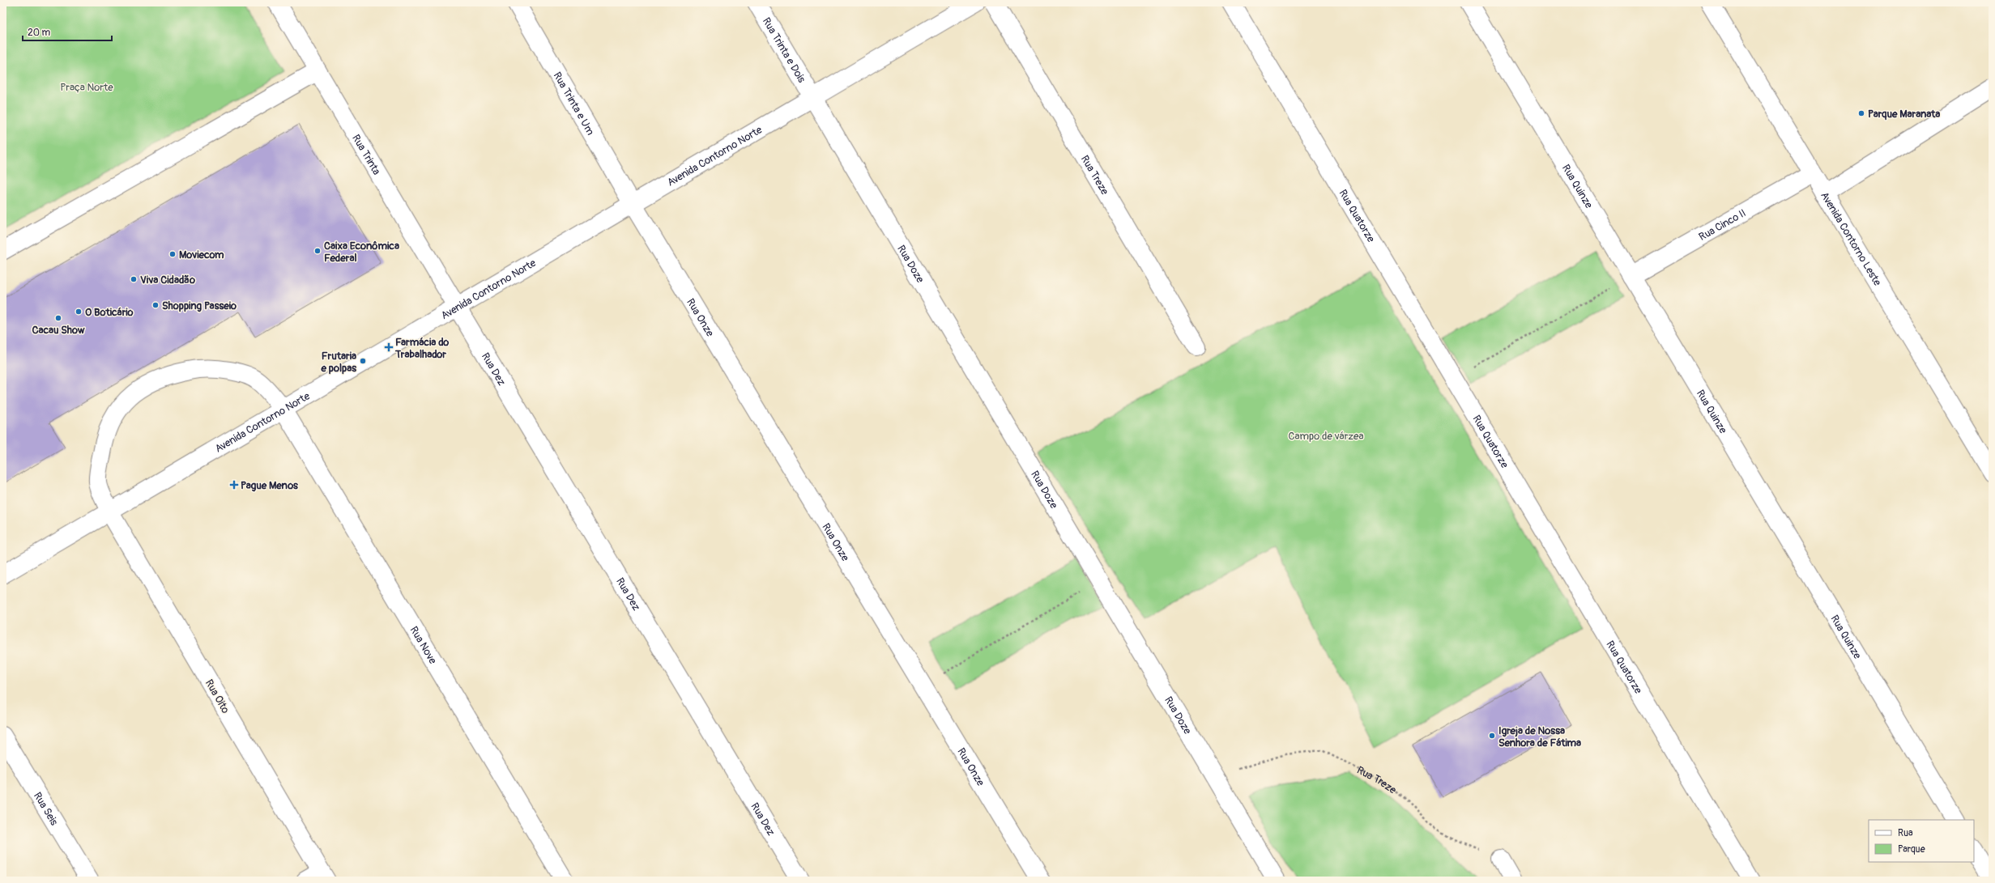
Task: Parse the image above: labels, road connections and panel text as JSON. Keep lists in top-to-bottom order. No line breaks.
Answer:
{"streets":{"street":["Rua Trinta e Dois","Rua Trinta e Um","Rua Trinta","Avenida Contorno Norte","Rua Treze","Rua Quinze","Rua Quatorze","Rua Cinco II","Avenida Contorno Leste","Rua Doze","Rua Onze","Rua Dez","Rua Nove","Rua Oito","Rua Seis"]},"crossings":[["Rua Trinta e Dois","Avenida Contorno Norte"],["Rua Trinta e Dois","Rua Doze"],["Rua Trinta e Um","Avenida Contorno Norte"],["Rua Trinta e Um","Rua Onze"],["Rua Trinta","Avenida Contorno Norte"],["Rua Trinta","Rua Dez"],["Avenida Contorno Norte","Rua Doze"],["Avenida Contorno Norte","Rua Onze"],["Avenida Contorno Norte","Rua Dez"],["Avenida Contorno Norte","Rua Nove"],["Avenida Contorno Norte","Rua Oito"],["Rua Treze","Rua Doze"],["Rua Quinze","Rua Cinco II"],["Rua Cinco II","Avenida Contorno Leste"],["Rua Nove","Rua Oito"]],"parks":["Praça Norte","Campo de várzea"],"places":{"other":["Parque Maranata","Caixa Econômica Federal","Moviecom","Viva Cidadão","Shopping Passeio","O Boticário","Cacau Show","Frutaria e polpas","Igreja de Nossa Senhora de Fátima"],"health":["Farmácia do Trabalhador","Pague Menos"]},"legend":["Rua","Parque"],"scale_bar":"20 m"}
